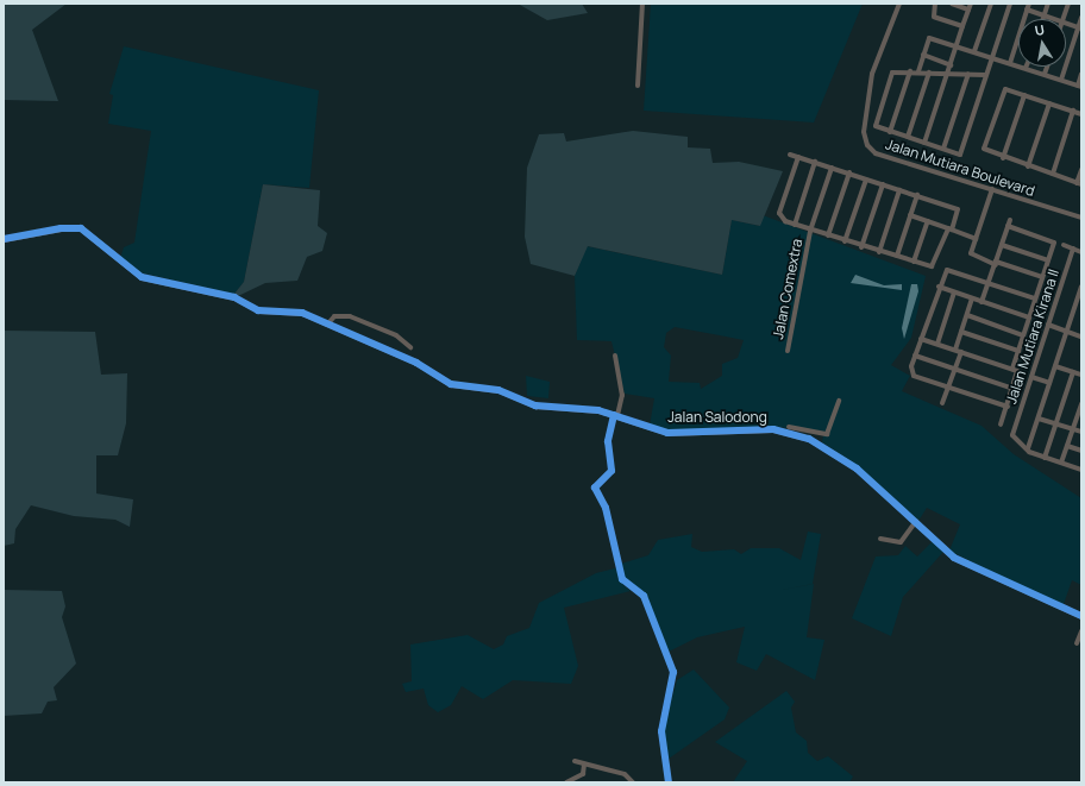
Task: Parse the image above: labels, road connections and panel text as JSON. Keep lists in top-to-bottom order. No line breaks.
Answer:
{"streets":{"street":["Jalan Mutiara Boulevard","Jalan Comextra","Jalan Mutiara Kirana II","Jalan Salodong"]},"north":"top"}
